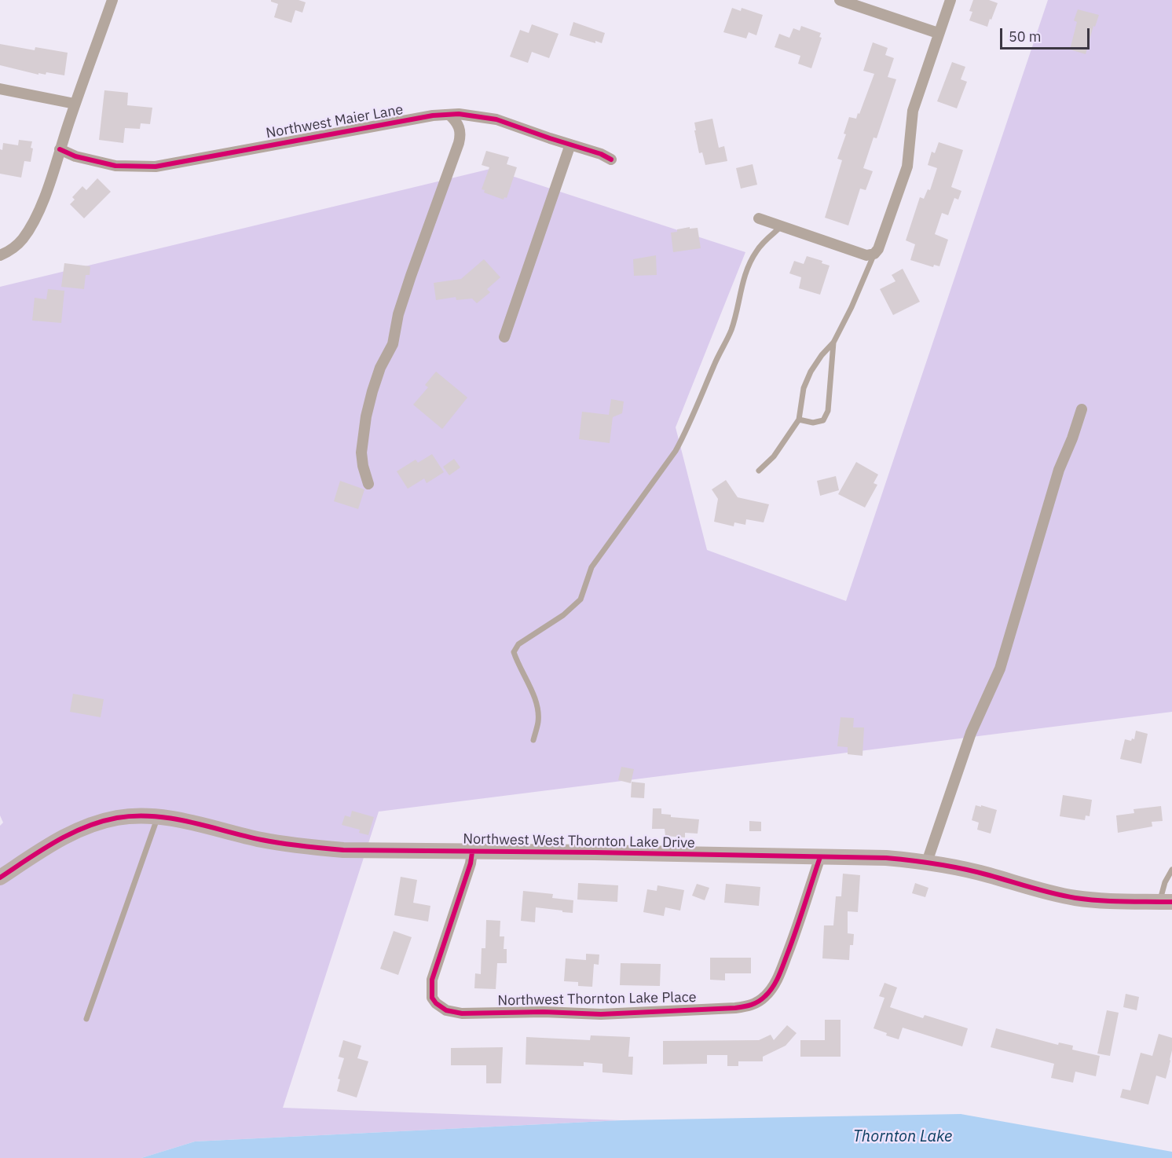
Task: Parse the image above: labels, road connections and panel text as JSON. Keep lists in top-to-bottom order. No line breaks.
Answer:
{"streets":{"street":["Northwest Maier Lane","Northwest West Thornton Lake Drive","Northwest Thornton Lake Place"]},"crossings":[["Northwest West Thornton Lake Drive","Northwest Thornton Lake Place"]],"water":["Thornton Lake"],"scale_bar":"50 m"}
